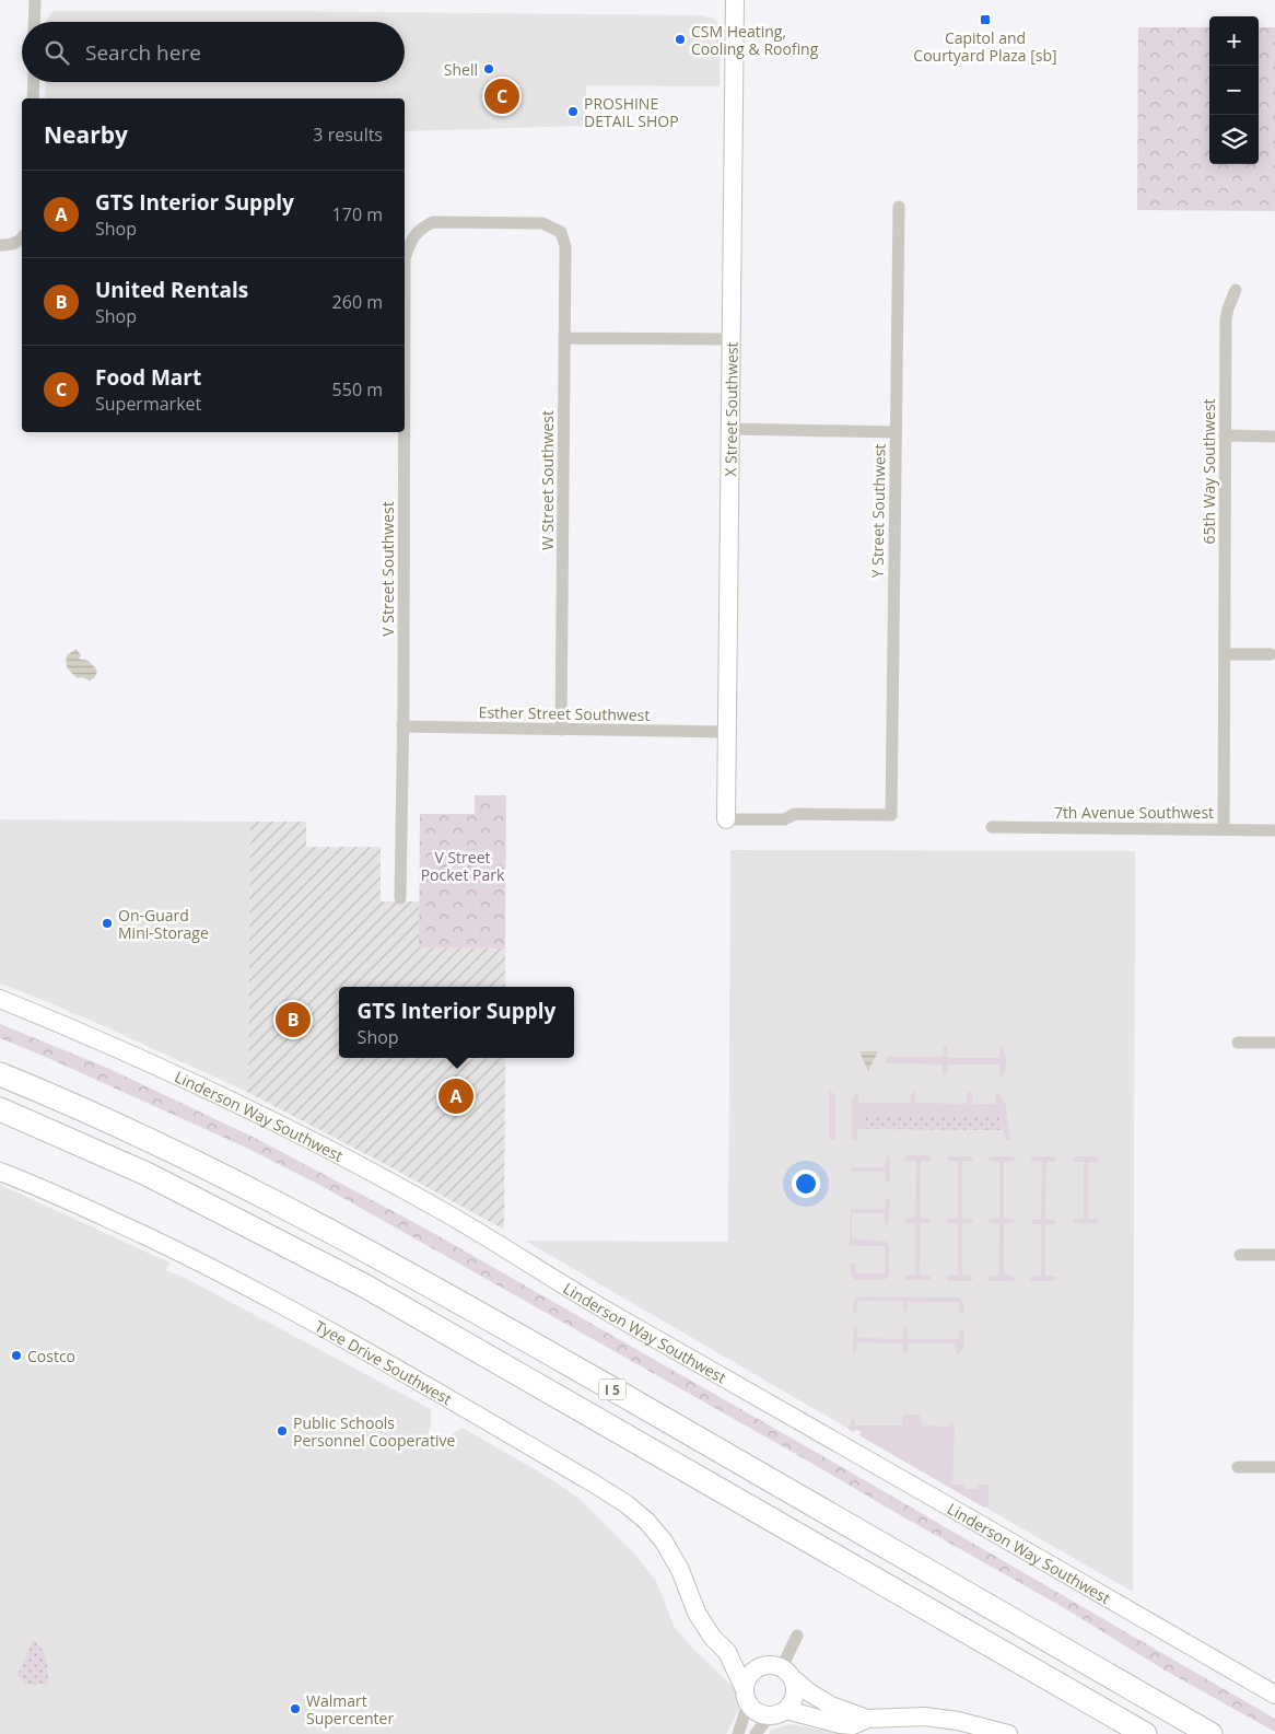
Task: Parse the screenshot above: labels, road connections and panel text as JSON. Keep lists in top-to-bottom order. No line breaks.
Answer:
{"streets":{"highway":["I 5"],"street":["X Street Southwest","65th Way Southwest","W Street Southwest","Y Street Southwest","V Street Southwest","Esther Street Southwest","7th Avenue Southwest","Linderson Way Southwest","Tyee Drive Southwest"]},"crossings":[["X Street Southwest","Y Street Southwest"],["X Street Southwest","Esther Street Southwest"],["65th Way Southwest","7th Avenue Southwest"],["W Street Southwest","V Street Southwest"],["W Street Southwest","Esther Street Southwest"],["V Street Southwest","Esther Street Southwest"]],"parks":["V Street Pocket Park"],"places":{"transit":["Capitol and Courtyard Plaza [sb]"],"other":["CSM Heating, Cooling & Roofing","Shell","PROSHINE DETAIL SHOP","On-Guard Mini-Storage","Costco","Public Schools Personnel Cooperative","Walmart Supercenter"]},"page":{"map_buttons":["+","−"],"search":"Search here","pins":["C","B","A"],"heading":["Nearby","3 results"],"list":[{"mark":"A","name":"GTS Interior Supply","note":"Shop","value":"170 m"},{"mark":"B","name":"United Rentals","note":"Shop","value":"260 m"},{"mark":"C","name":"Food Mart","note":"Supermarket","value":"550 m"}],"popup":["GTS Interior Supply","Shop"]}}
